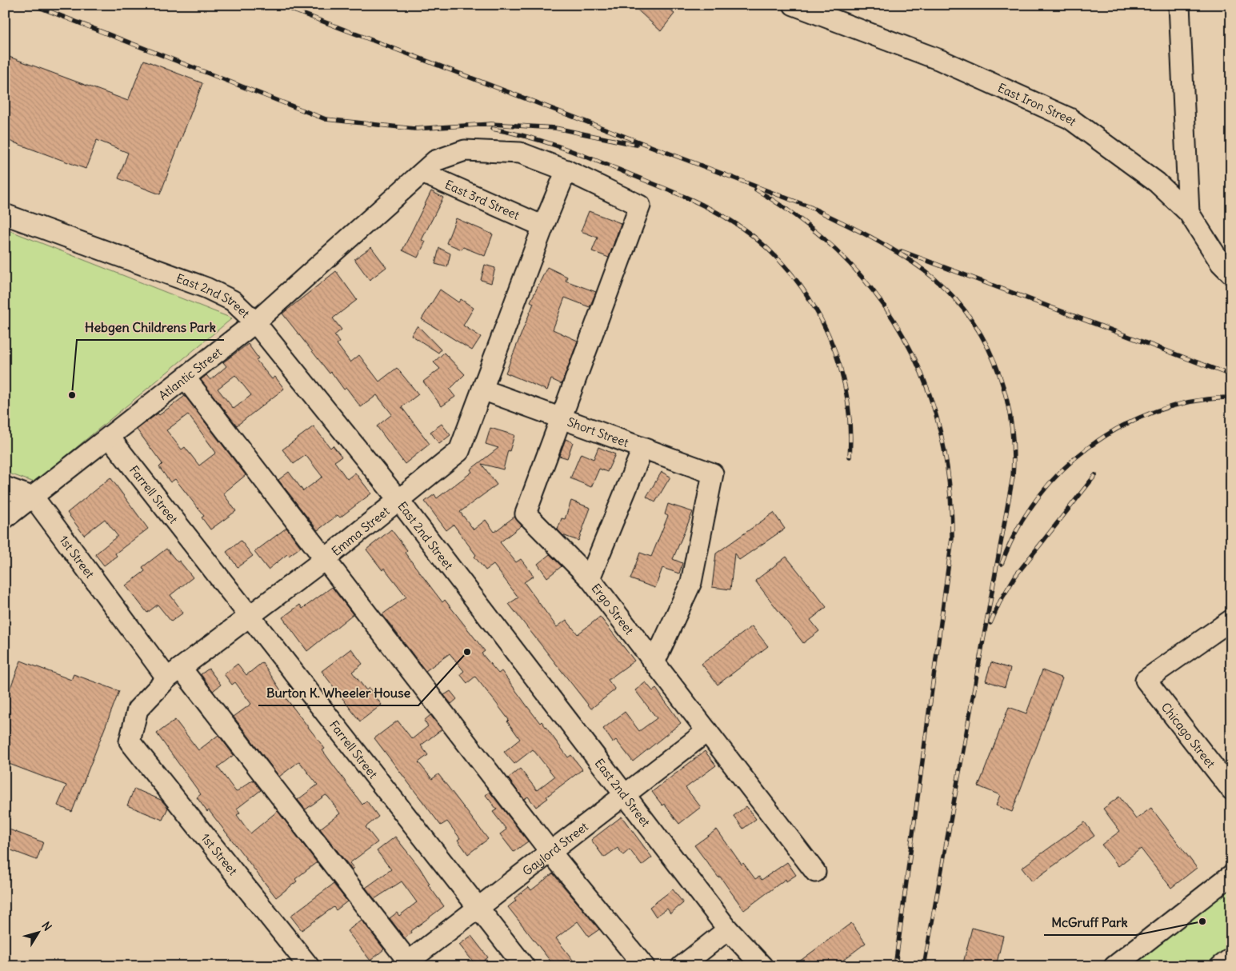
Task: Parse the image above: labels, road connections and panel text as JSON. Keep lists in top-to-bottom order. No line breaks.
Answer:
{"streets":{"street":["East Iron Street","East 3rd Street","East 2nd Street","Atlantic Street","Short Street","Farrell Street","Emma Street","1st Street","Ergo Street","Chicago Street","Gaylord Street"]},"crossings":[["East 3rd Street","Atlantic Street"],["East 3rd Street","Emma Street"],["East 2nd Street","Atlantic Street"],["East 2nd Street","Emma Street"],["East 2nd Street","Gaylord Street"],["Atlantic Street","Short Street"],["Atlantic Street","Farrell Street"],["Atlantic Street","Emma Street"],["Atlantic Street","1st Street"],["Short Street","Emma Street"],["Short Street","Ergo Street"],["Farrell Street","Emma Street"],["Farrell Street","Gaylord Street"],["Emma Street","1st Street"],["1st Street","Gaylord Street"],["Ergo Street","Gaylord Street"]],"places":["Hebgen Childrens Park","Burton K. Wheeler House","McGruff Park"],"north":"top right"}
